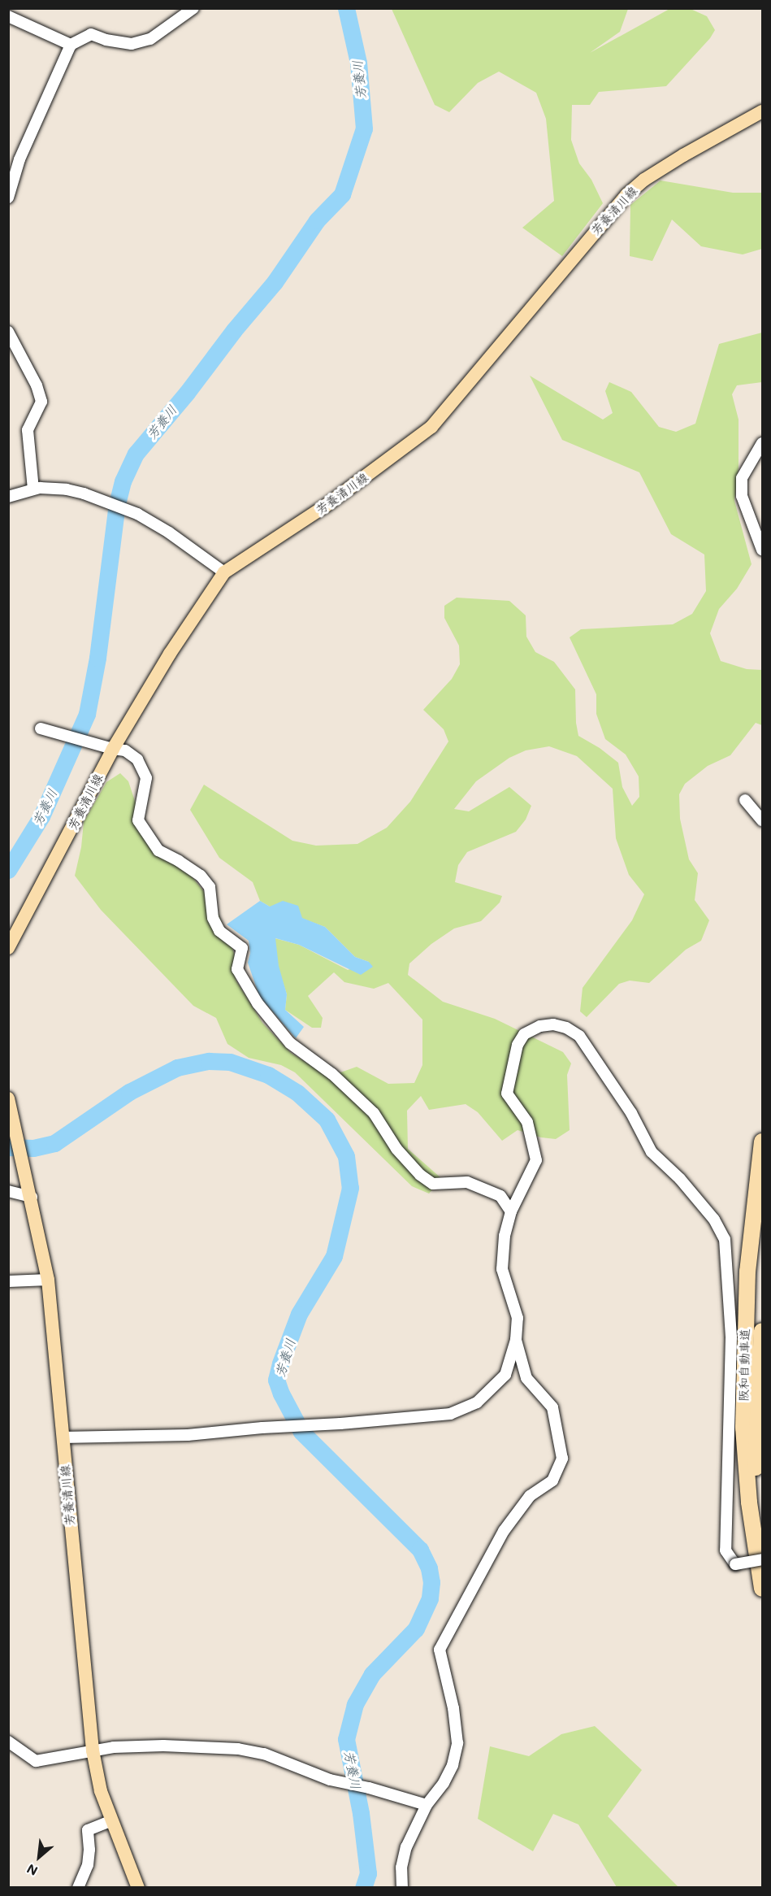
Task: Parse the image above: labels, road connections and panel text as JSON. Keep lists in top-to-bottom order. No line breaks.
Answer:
{"streets":{"highway":["阪和自動車道"],"main road":["芳養清川線"]},"water":["芳養川"],"north":"bottom left"}
